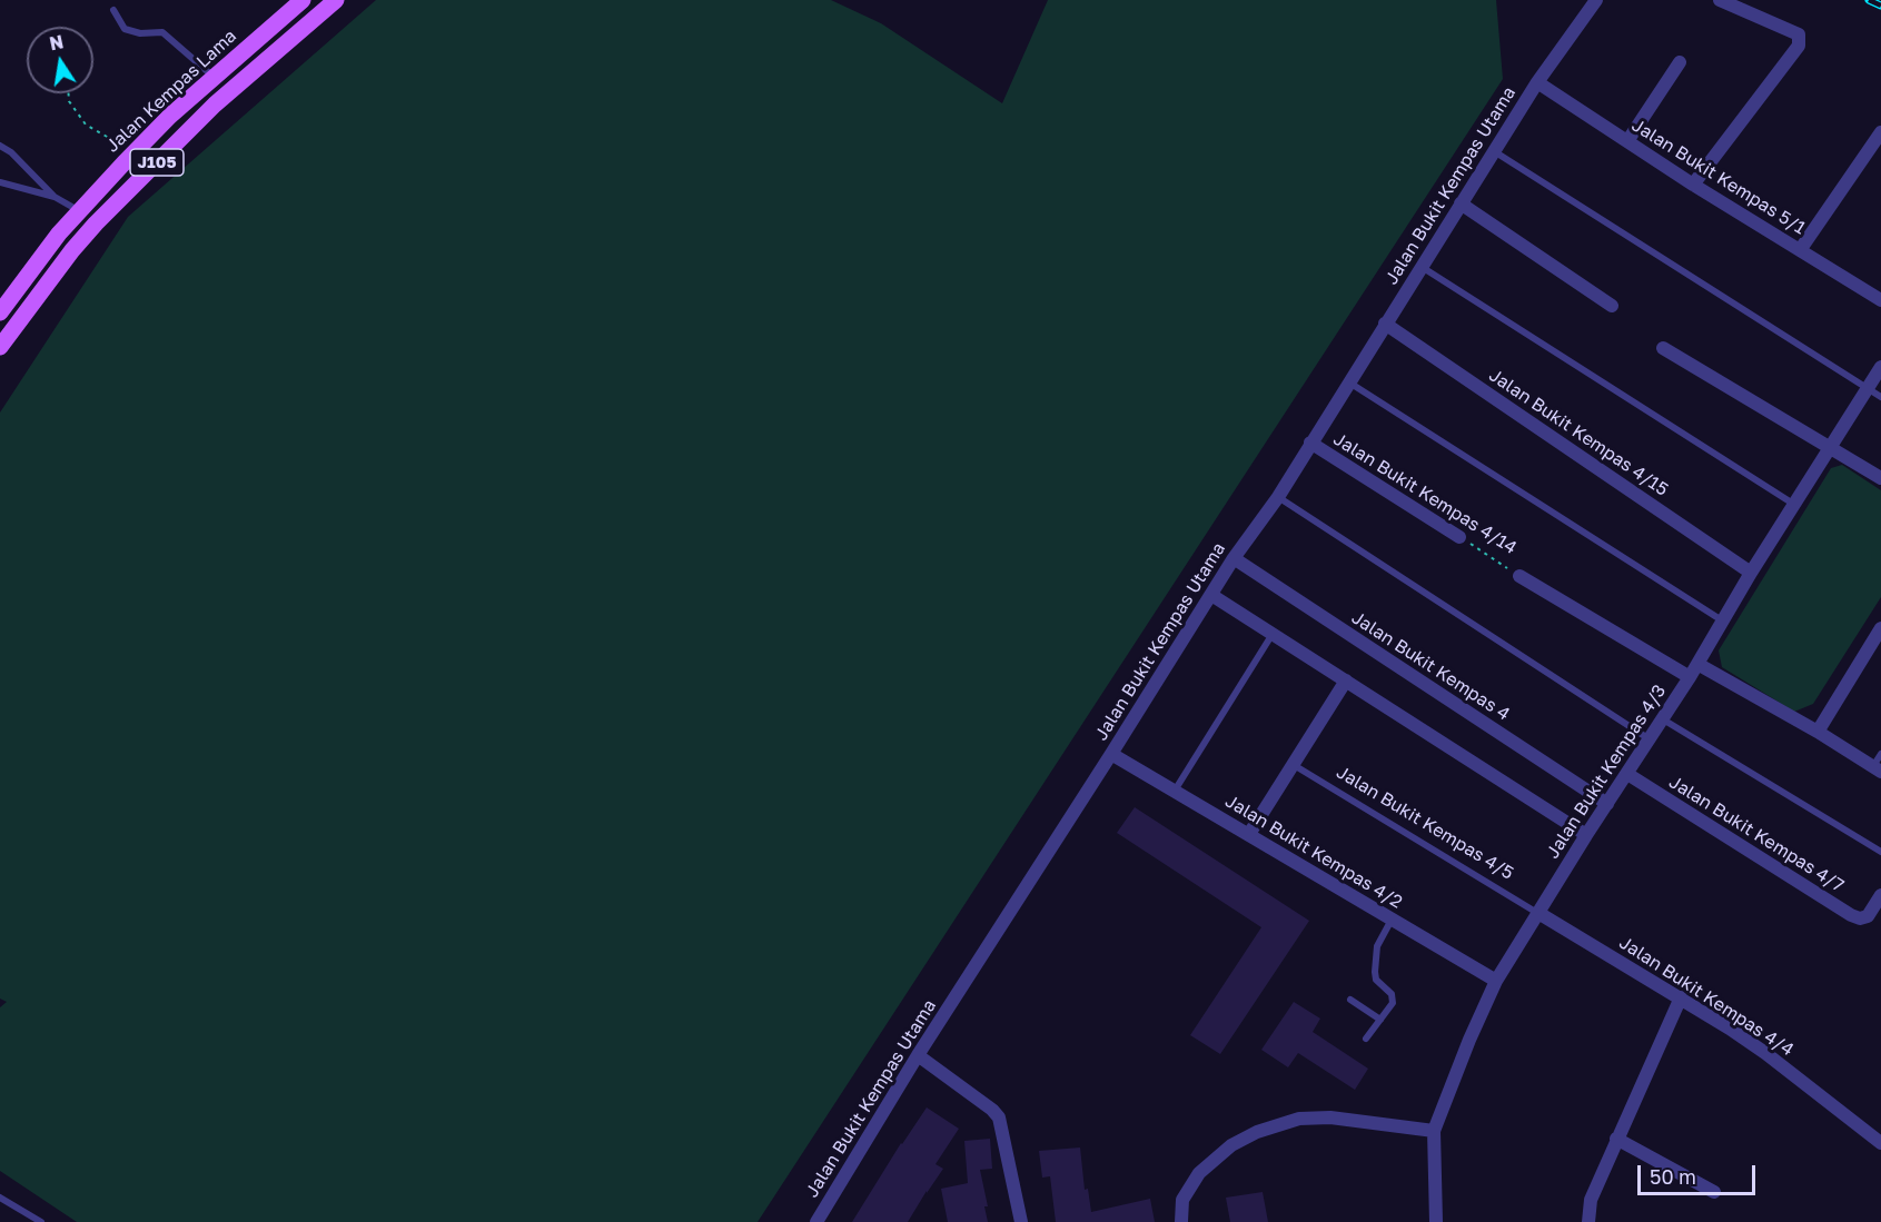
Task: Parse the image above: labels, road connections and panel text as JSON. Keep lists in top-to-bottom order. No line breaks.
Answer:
{"streets":{"main road":["Jalan Kempas Lama","J105"],"street":["Jalan Bukit Kempas 5/1","Jalan Bukit Kempas Utama","Jalan Bukit Kempas 4/15","Jalan Bukit Kempas 4/14","Jalan Bukit Kempas 4","Jalan Bukit Kempas 4/3","Jalan Bukit Kempas 4/7","Jalan Bukit Kempas 4/2","Jalan Bukit Kempas 4/4"],"lane":["Jalan Bukit Kempas 4/5"]},"crossings":[["Jalan Bukit Kempas 5/1","Jalan Bukit Kempas Utama"],["Jalan Bukit Kempas Utama","Jalan Bukit Kempas 4/15"],["Jalan Bukit Kempas Utama","Jalan Bukit Kempas 4/14"],["Jalan Bukit Kempas Utama","Jalan Bukit Kempas 4"],["Jalan Bukit Kempas Utama","Jalan Bukit Kempas 4/2"],["Jalan Bukit Kempas 4/15","Jalan Bukit Kempas 4/3"],["Jalan Bukit Kempas 4","Jalan Bukit Kempas 4/3"],["Jalan Bukit Kempas 4/3","Jalan Bukit Kempas 4/5"],["Jalan Bukit Kempas 4/3","Jalan Bukit Kempas 4/7"],["Jalan Bukit Kempas 4/3","Jalan Bukit Kempas 4/2"],["Jalan Bukit Kempas 4/3","Jalan Bukit Kempas 4/4"],["Jalan Bukit Kempas 4/5","Jalan Bukit Kempas 4/4"]],"scale_bar":"50 m","north":"top"}
